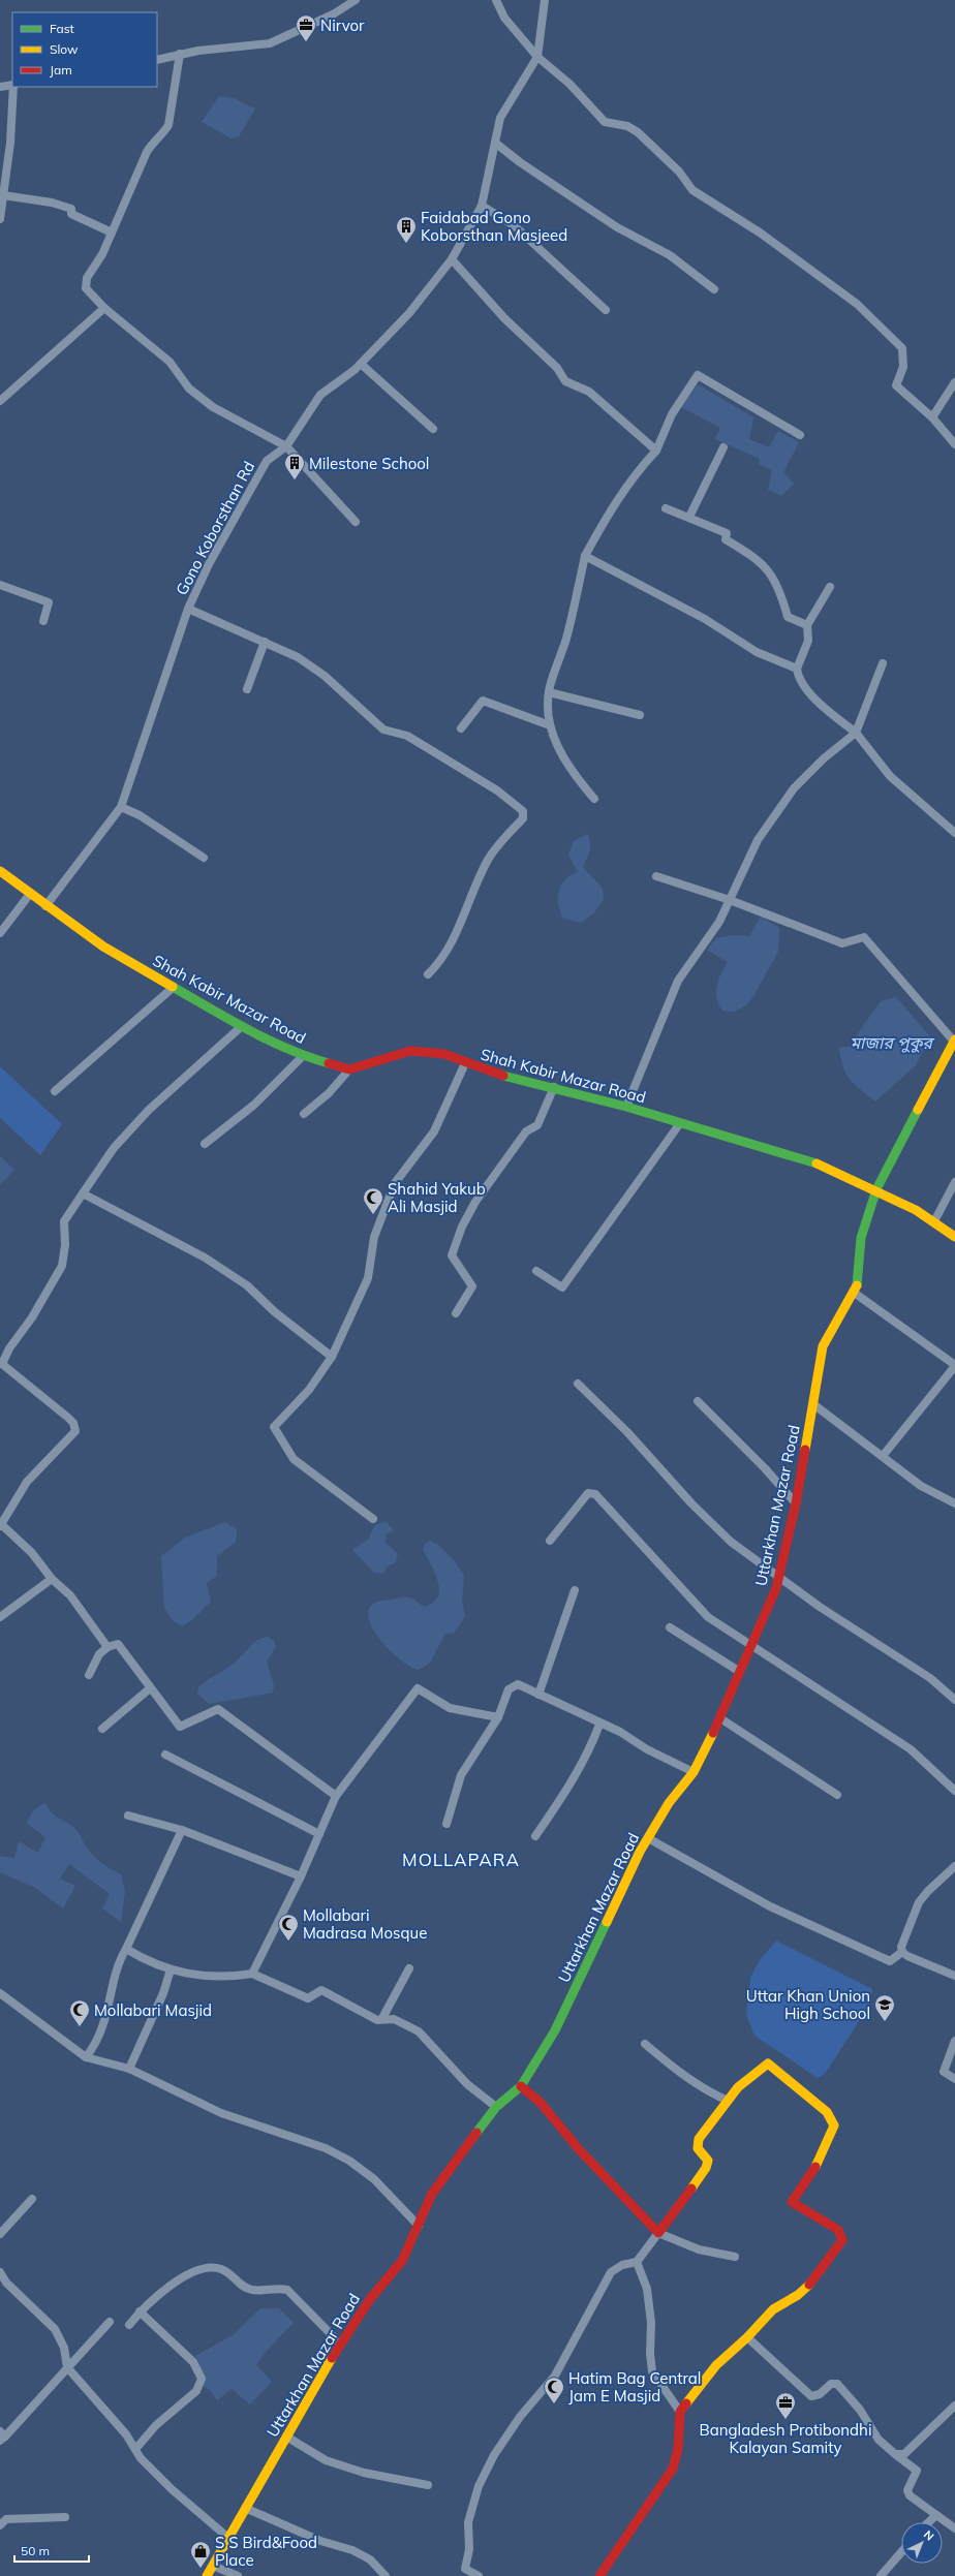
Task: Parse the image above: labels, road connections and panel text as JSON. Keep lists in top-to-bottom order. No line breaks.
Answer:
{"streets":{"street":["Gono Koborsthan Rd","Shah Kabir Mazar Road","Uttarkhan Mazar Road"]},"crossings":[["Gono Koborsthan Rd","Shah Kabir Mazar Road"],["Shah Kabir Mazar Road","Uttarkhan Mazar Road"]],"districts":["MOLLAPARA"],"water":["মাজার পুকুর"],"places":{"office":["Nirvor","Bangladesh Protibondhi Kalayan Samity"],"building":["Faidabad Gono Koborsthan Masjeed","Milestone School"],"mosque":["Shahid Yakub Ali Masjid","Mollabari Madrasa Mosque","Mollabari Masjid","Hatim Bag Central Jam E Masjid"],"school or university":["Uttar Khan Union High School"],"shop":["S S Bird&Food Place"]},"legend":["Fast","Slow","Jam"],"scale_bar":"50 m","north":"top right"}
